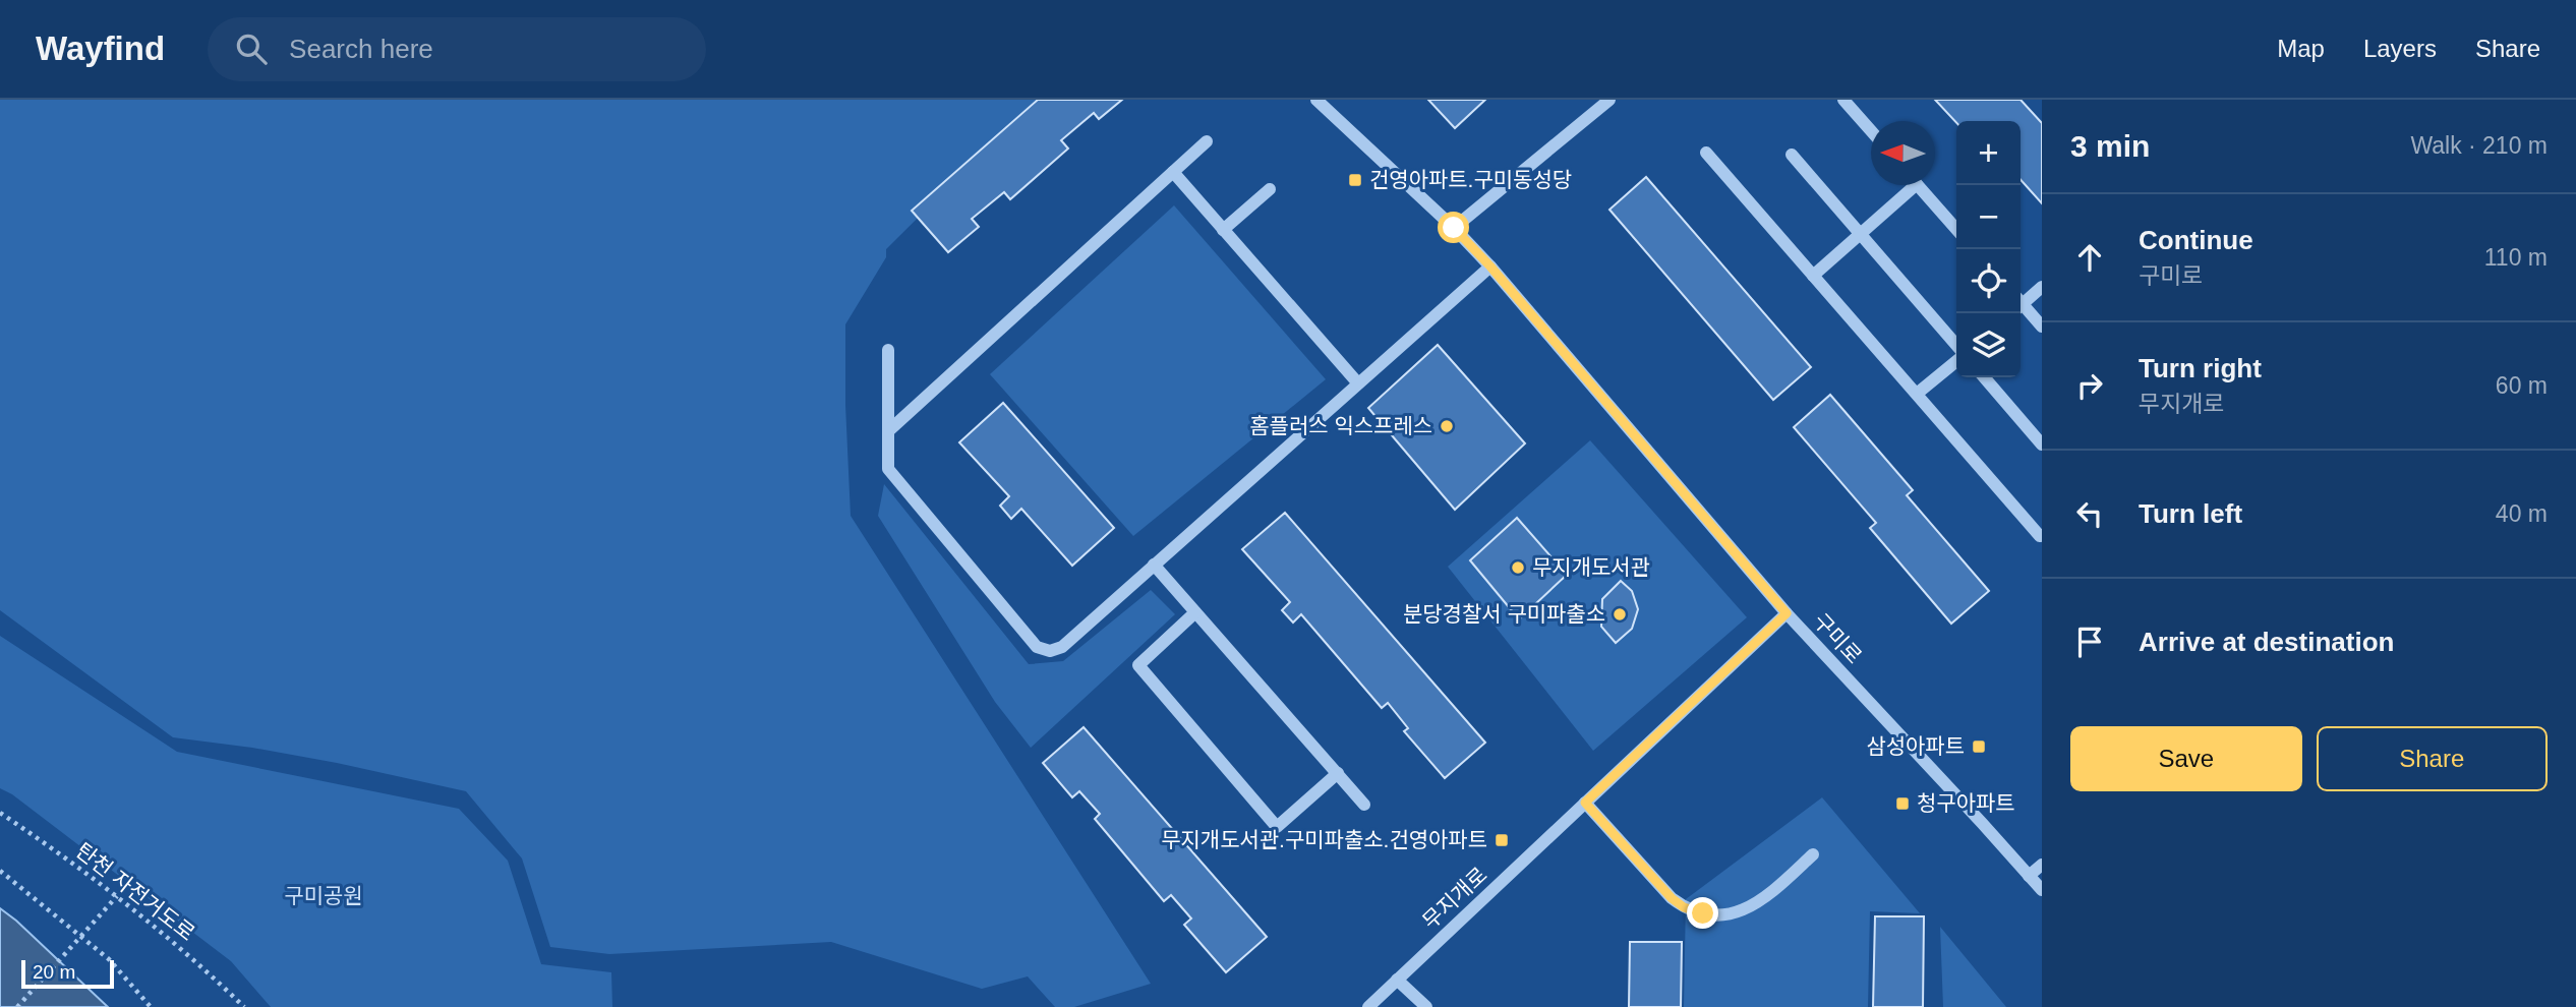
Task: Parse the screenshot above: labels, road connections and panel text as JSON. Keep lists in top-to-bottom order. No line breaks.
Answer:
{"streets":{"street":["구미로","무지개로"],"path":["탄천 자전거도로"]},"crossings":[["구미로","무지개로"]],"parks":["구미공원"],"places":{"transit":["건영아파트.구미동성당","삼성아파트","청구아파트","무지개도서관.구미파출소.건영아파트"],"other":["홈플러스 익스프레스","무지개도서관","분당경찰서 구미파출소"]},"scale_bar":"20 m","north":"left","page":{"header":"Wayfind","search":"Search here","nav":["Map","Layers","Share"],"heading":["3 min","Walk · 210 m"],"map_buttons":["+","−"],"list":[["Continue","구미로","110 m"],["Turn right","무지개로","60 m"],["Turn left","40 m"],"Arrive at destination"],"buttons":["Save","Share"],"scale":"20 m"}}
